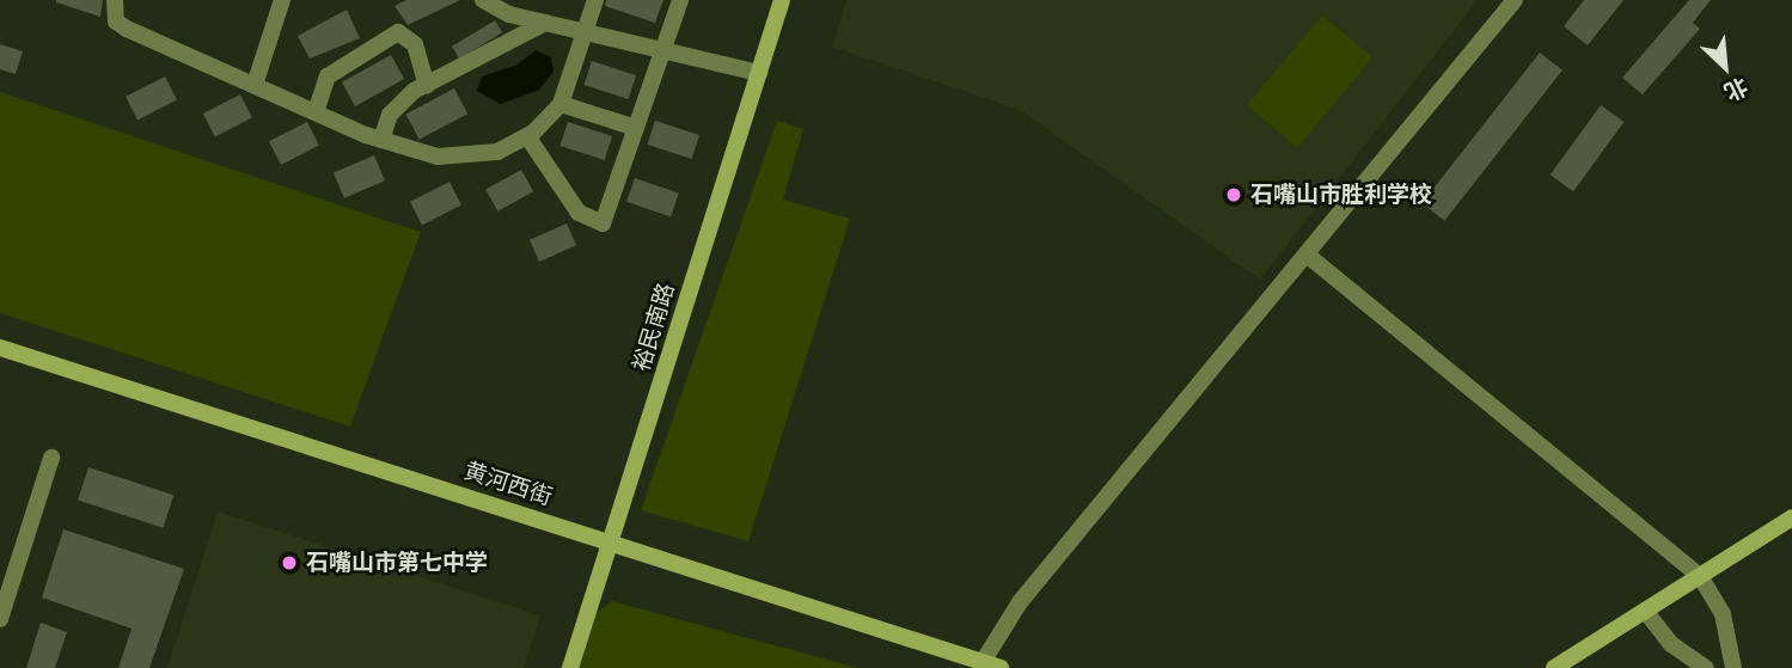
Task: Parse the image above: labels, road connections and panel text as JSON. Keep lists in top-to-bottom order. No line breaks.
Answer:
{"streets":{"street":["裕民南路","黄河西街"]},"crossings":[["裕民南路","黄河西街"]],"places":["石嘴山市胜利学校","石嘴山市第七中学"],"north":"bottom right"}
